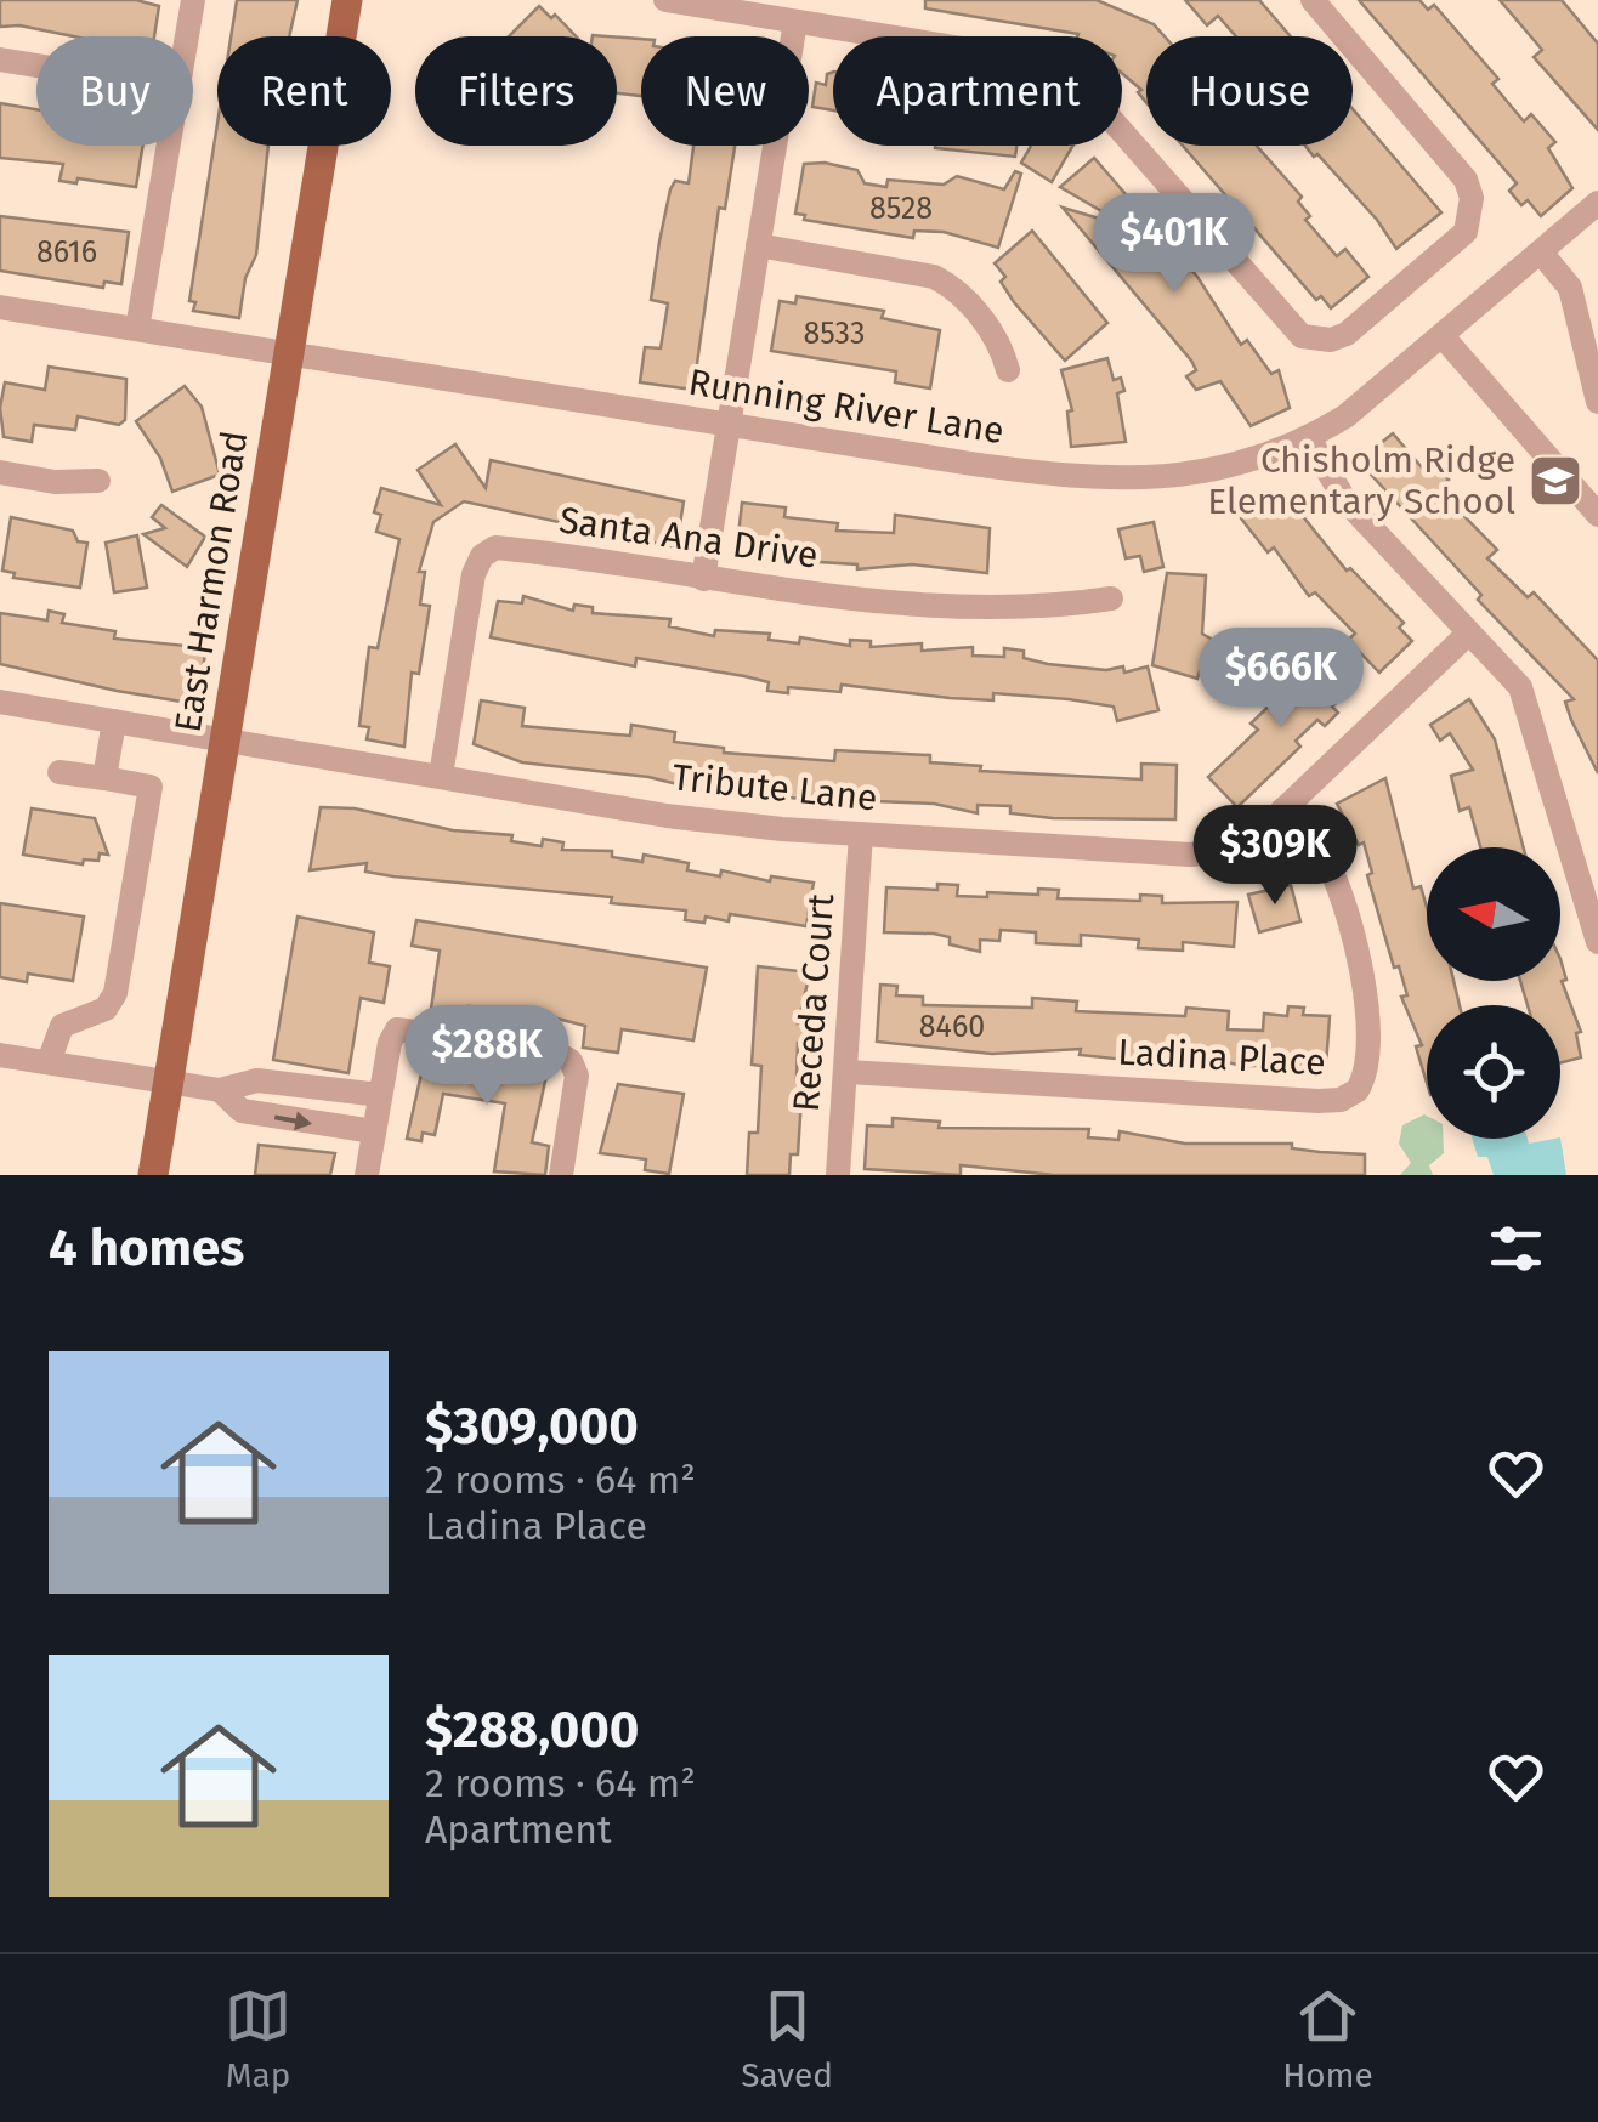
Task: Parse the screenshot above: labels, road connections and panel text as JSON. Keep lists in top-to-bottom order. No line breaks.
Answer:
{"streets":{"main road":["East Harmon Road"],"street":["Running River Lane","Santa Ana Drive","Tribute Lane","Receda Court","Ladina Place"]},"crossings":[["Running River Lane","East Harmon Road"],["Santa Ana Drive","Tribute Lane"],["East Harmon Road","Tribute Lane"],["Tribute Lane","Receda Court"],["Tribute Lane","Ladina Place"],["Receda Court","Ladina Place"]],"places":{"school or university":["Chisholm Ridge Elementary School"]},"house_numbers":["8528","8616","8533","8460"],"north":"left","page":{"chip":["Buy","Rent","Filters","New","Apartment","House"],"price":["$401K","$666K","$309K","$288K"],"heading":"4 homes","list":[{"name":"$309,000","note":"2 rooms · 64 m² · Ladina Place"},{"name":"$288,000","note":"2 rooms · 64 m² · Apartment"}],"tabs":["Map","Saved","Home"]}}
